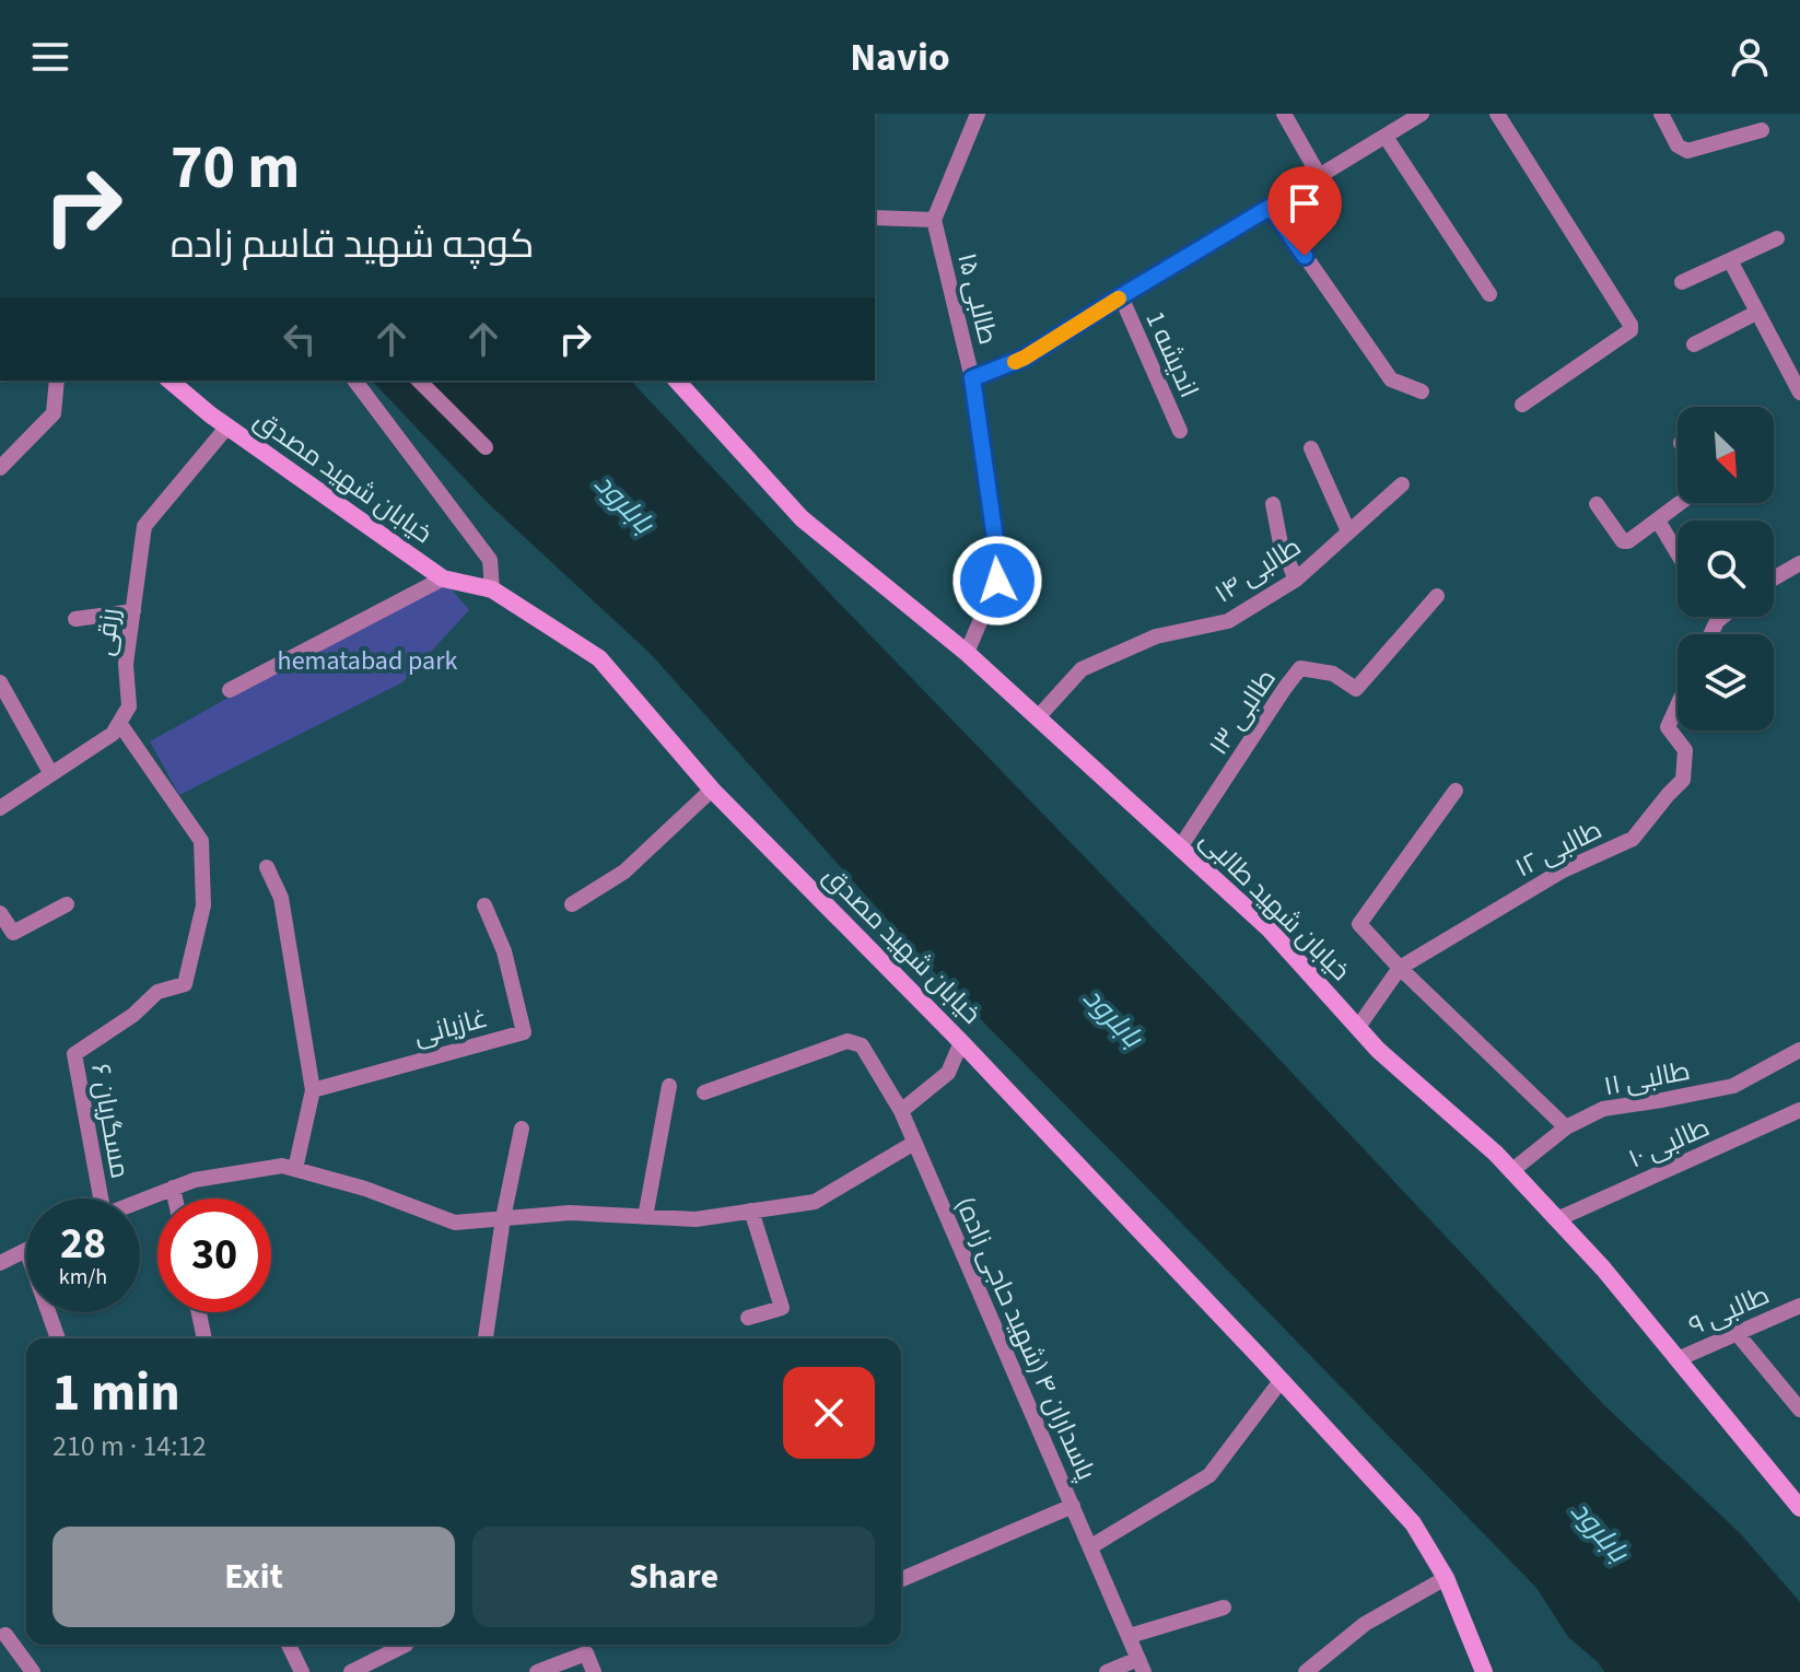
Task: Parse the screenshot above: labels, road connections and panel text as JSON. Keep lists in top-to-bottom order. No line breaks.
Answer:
{"streets":{"street":["طالبی ۱۵","اندیشه 1","خیابان شهید مصدق","طالبی ۱۴","رزقی","طالبی ۱۳","طالبی ۱۲","خیابان شهید طالبی","غازیانی","طالبی ۱۱","مسگریان ۶","طالبی ۱۰","طالبی ۹","پاسداران ۴ (شهید حاجی زاده)"]},"crossings":[["طالبی ۱۵","خیابان شهید طالبی"],["خیابان شهید مصدق","رزقی"],["طالبی ۱۴","خیابان شهید طالبی"],["رزقی","مسگریان ۶"],["طالبی ۱۳","خیابان شهید طالبی"],["طالبی ۱۲","خیابان شهید طالبی"],["خیابان شهید طالبی","طالبی ۱۱"],["خیابان شهید طالبی","طالبی ۱۰"],["خیابان شهید طالبی","طالبی ۹"]],"water":["بابلرود"],"parks":["hematabad park"],"north":"bottom right","page":{"header":"Navio","turn":["70 m","کوچه شهید قاسم زاده"],"speed":"28 km/h","limit":"30","heading":["1 min","210 m · 14:12"],"buttons":["Exit","Share"]}}
